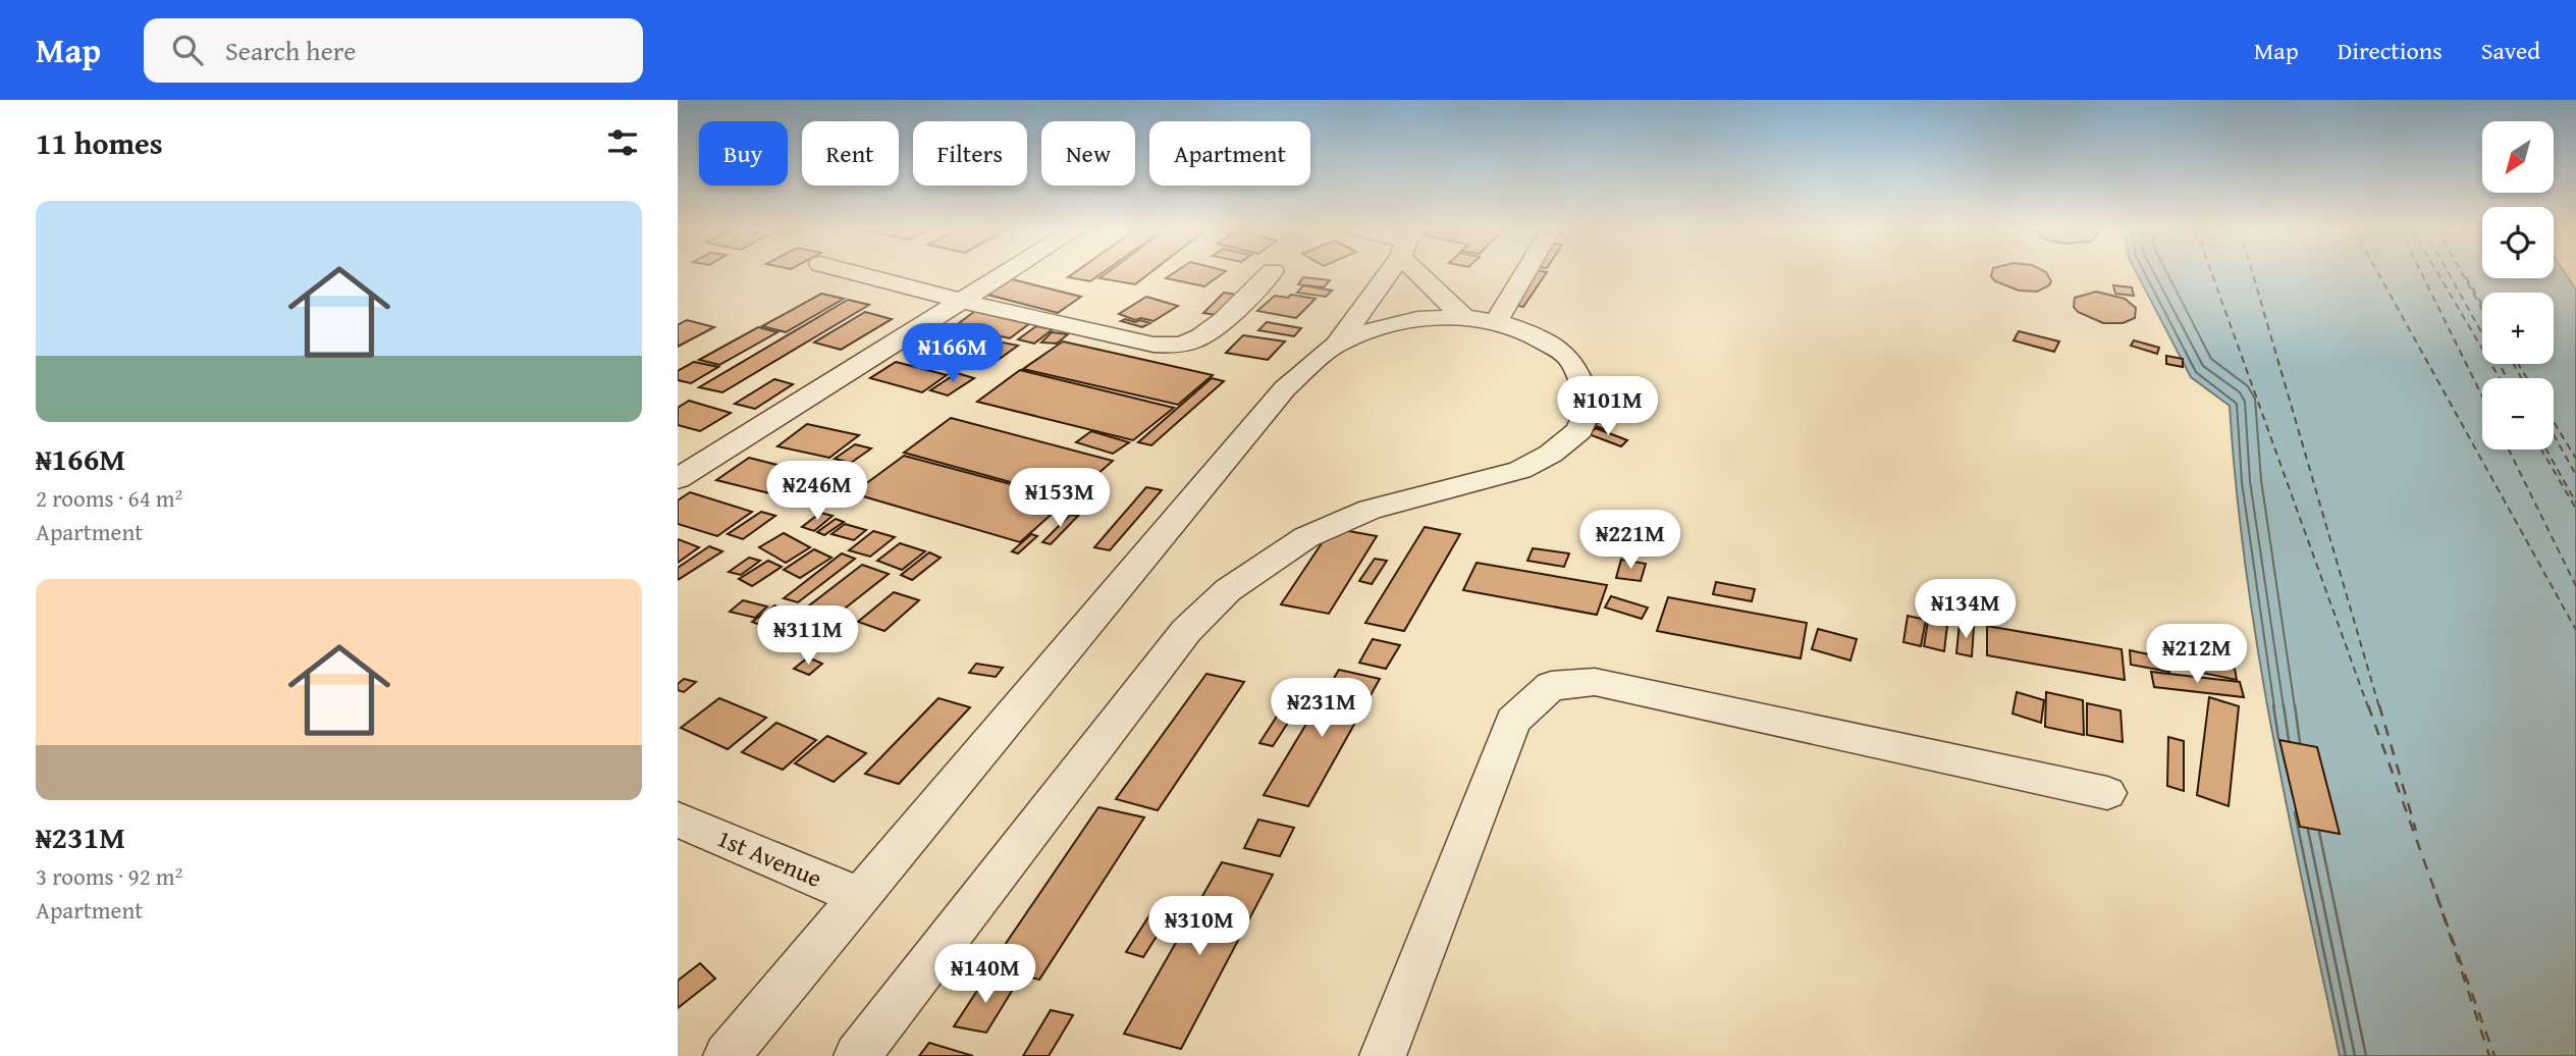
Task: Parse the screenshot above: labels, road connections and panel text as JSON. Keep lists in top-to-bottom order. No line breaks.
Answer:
{"streets":{"street":["1st Avenue"]},"north":"bottom left","page":{"header":"Map","search":"Search here","nav":["Map","Directions","Saved"],"heading":"11 homes","map_buttons":["+","−"],"chip":["Buy","Rent","Filters","New","Apartment"],"list":[{"name":"₦166M","note":"2 rooms · 64 m² · Apartment"},{"name":"₦231M","note":"3 rooms · 92 m² · Apartment"}],"price":["₦166M","₦101M","₦246M","₦153M","₦221M","₦134M","₦311M","₦212M","₦231M","₦310M","₦140M"]}}
